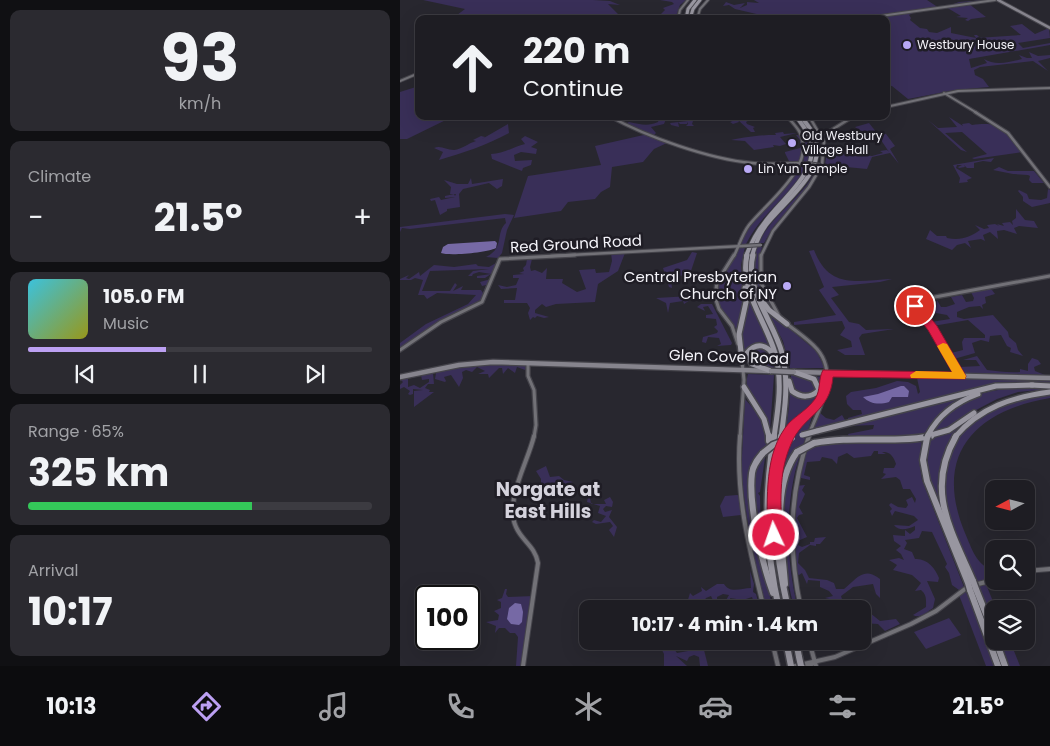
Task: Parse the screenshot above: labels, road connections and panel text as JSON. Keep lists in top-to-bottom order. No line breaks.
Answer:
{"streets":{"main road":["Glen Cove Road"],"street":["Red Ground Road"]},"districts":["Norgate at East Hills"],"places":["Westbury House","Old Westbury Village Hall","Lin Yun Temple","Central Presbyterian Church of NY"],"north":"left","page":{"tile":[["93","km/h"],"Climate",["Range · 65%","325 km"],["Arrival","10:17"]],"turn":["220 m","Continue"],"heat":["−","21.5°","+"],"song":["105.0 FM","Music"],"limit":"100","trip":"10:17 · 4 min · 1.4 km","tabs":["10:13","21.5°"]}}
